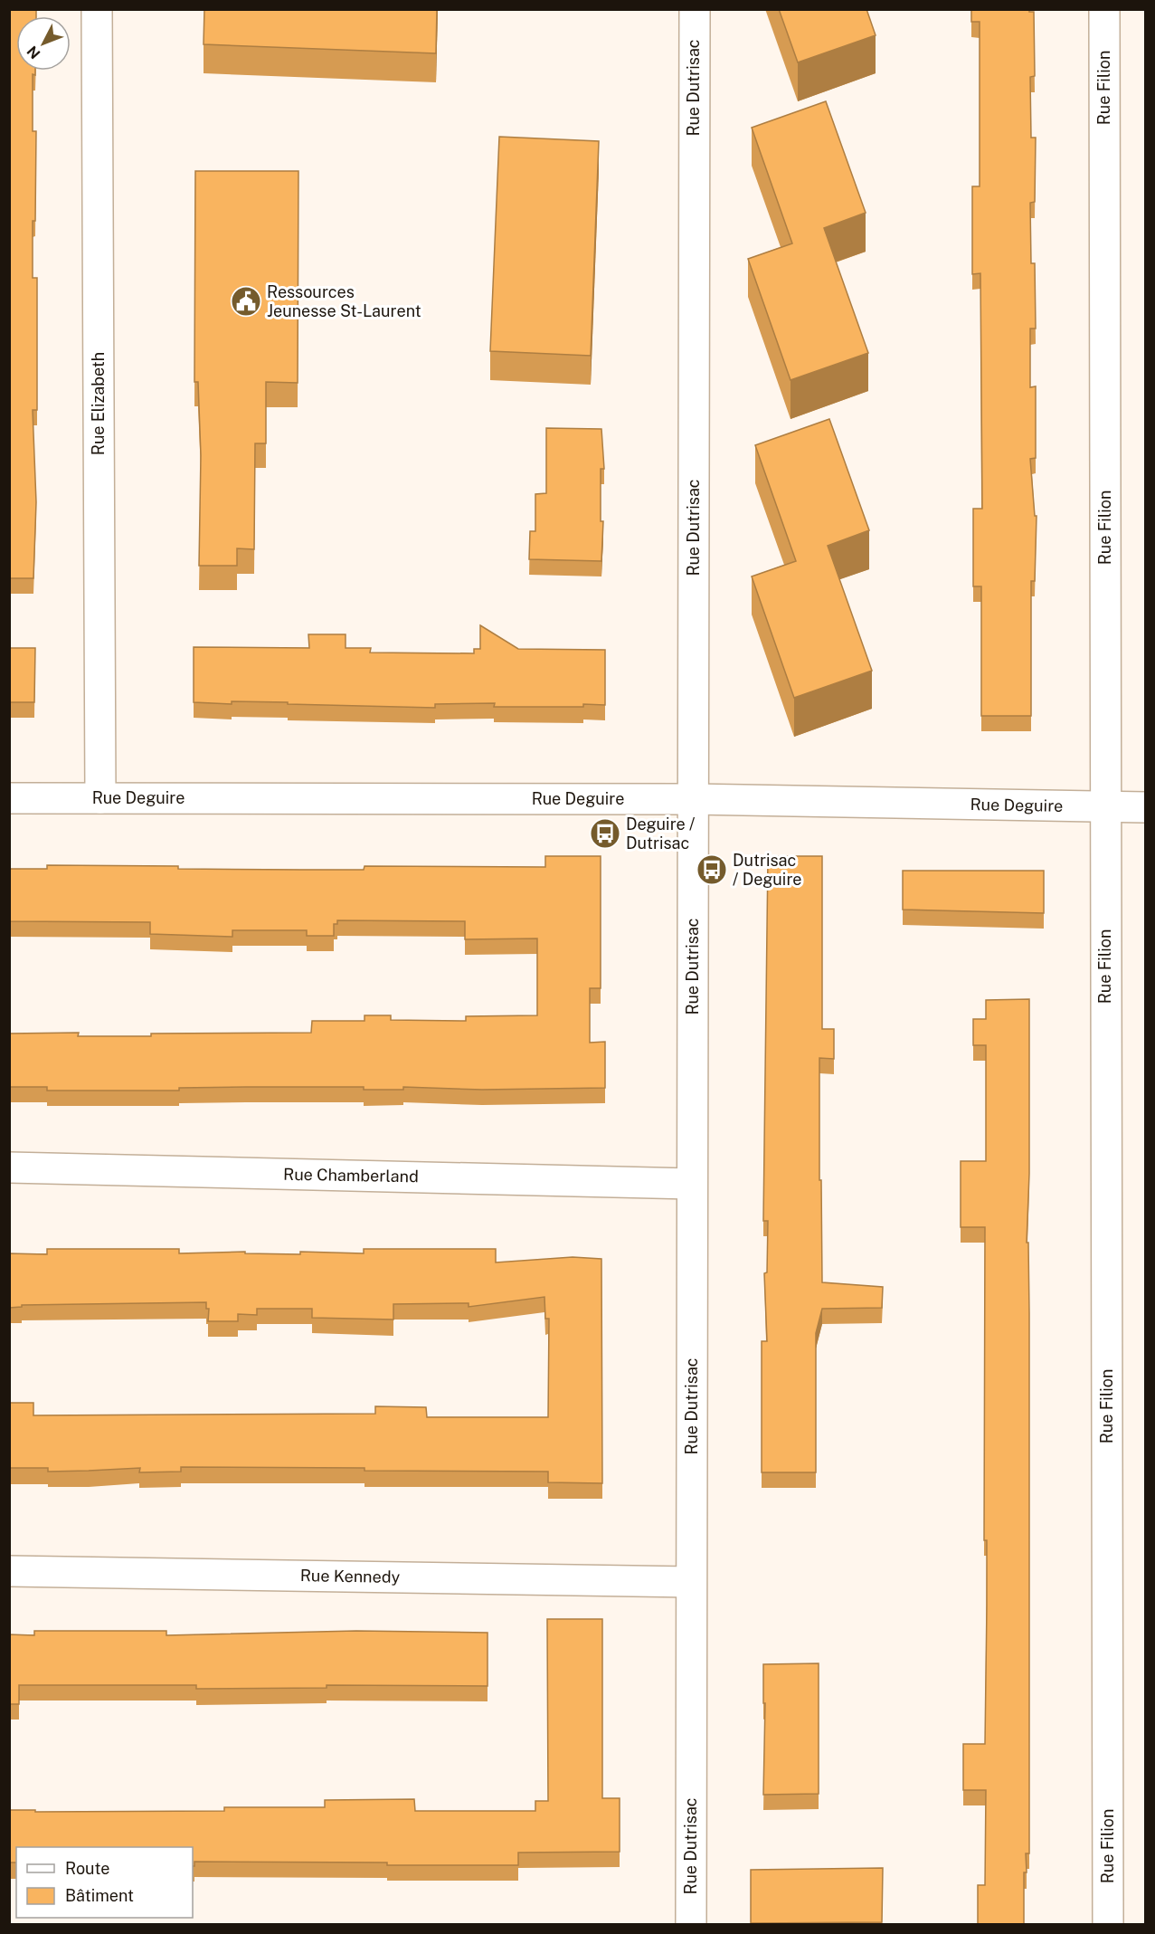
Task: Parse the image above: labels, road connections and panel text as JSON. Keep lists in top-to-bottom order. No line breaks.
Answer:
{"streets":{"street":["Rue Dutrisac","Rue Filion","Rue Elizabeth","Rue Deguire","Rue Chamberland","Rue Kennedy"]},"crossings":[["Rue Dutrisac","Rue Deguire"],["Rue Dutrisac","Rue Chamberland"],["Rue Dutrisac","Rue Kennedy"],["Rue Filion","Rue Deguire"],["Rue Elizabeth","Rue Deguire"]],"places":{"public building":["Ressources Jeunesse St-Laurent"],"bus stop":["Deguire / Dutrisac","Dutrisac / Deguire"]},"legend":["Route","Bâtiment"],"north":"bottom left"}
